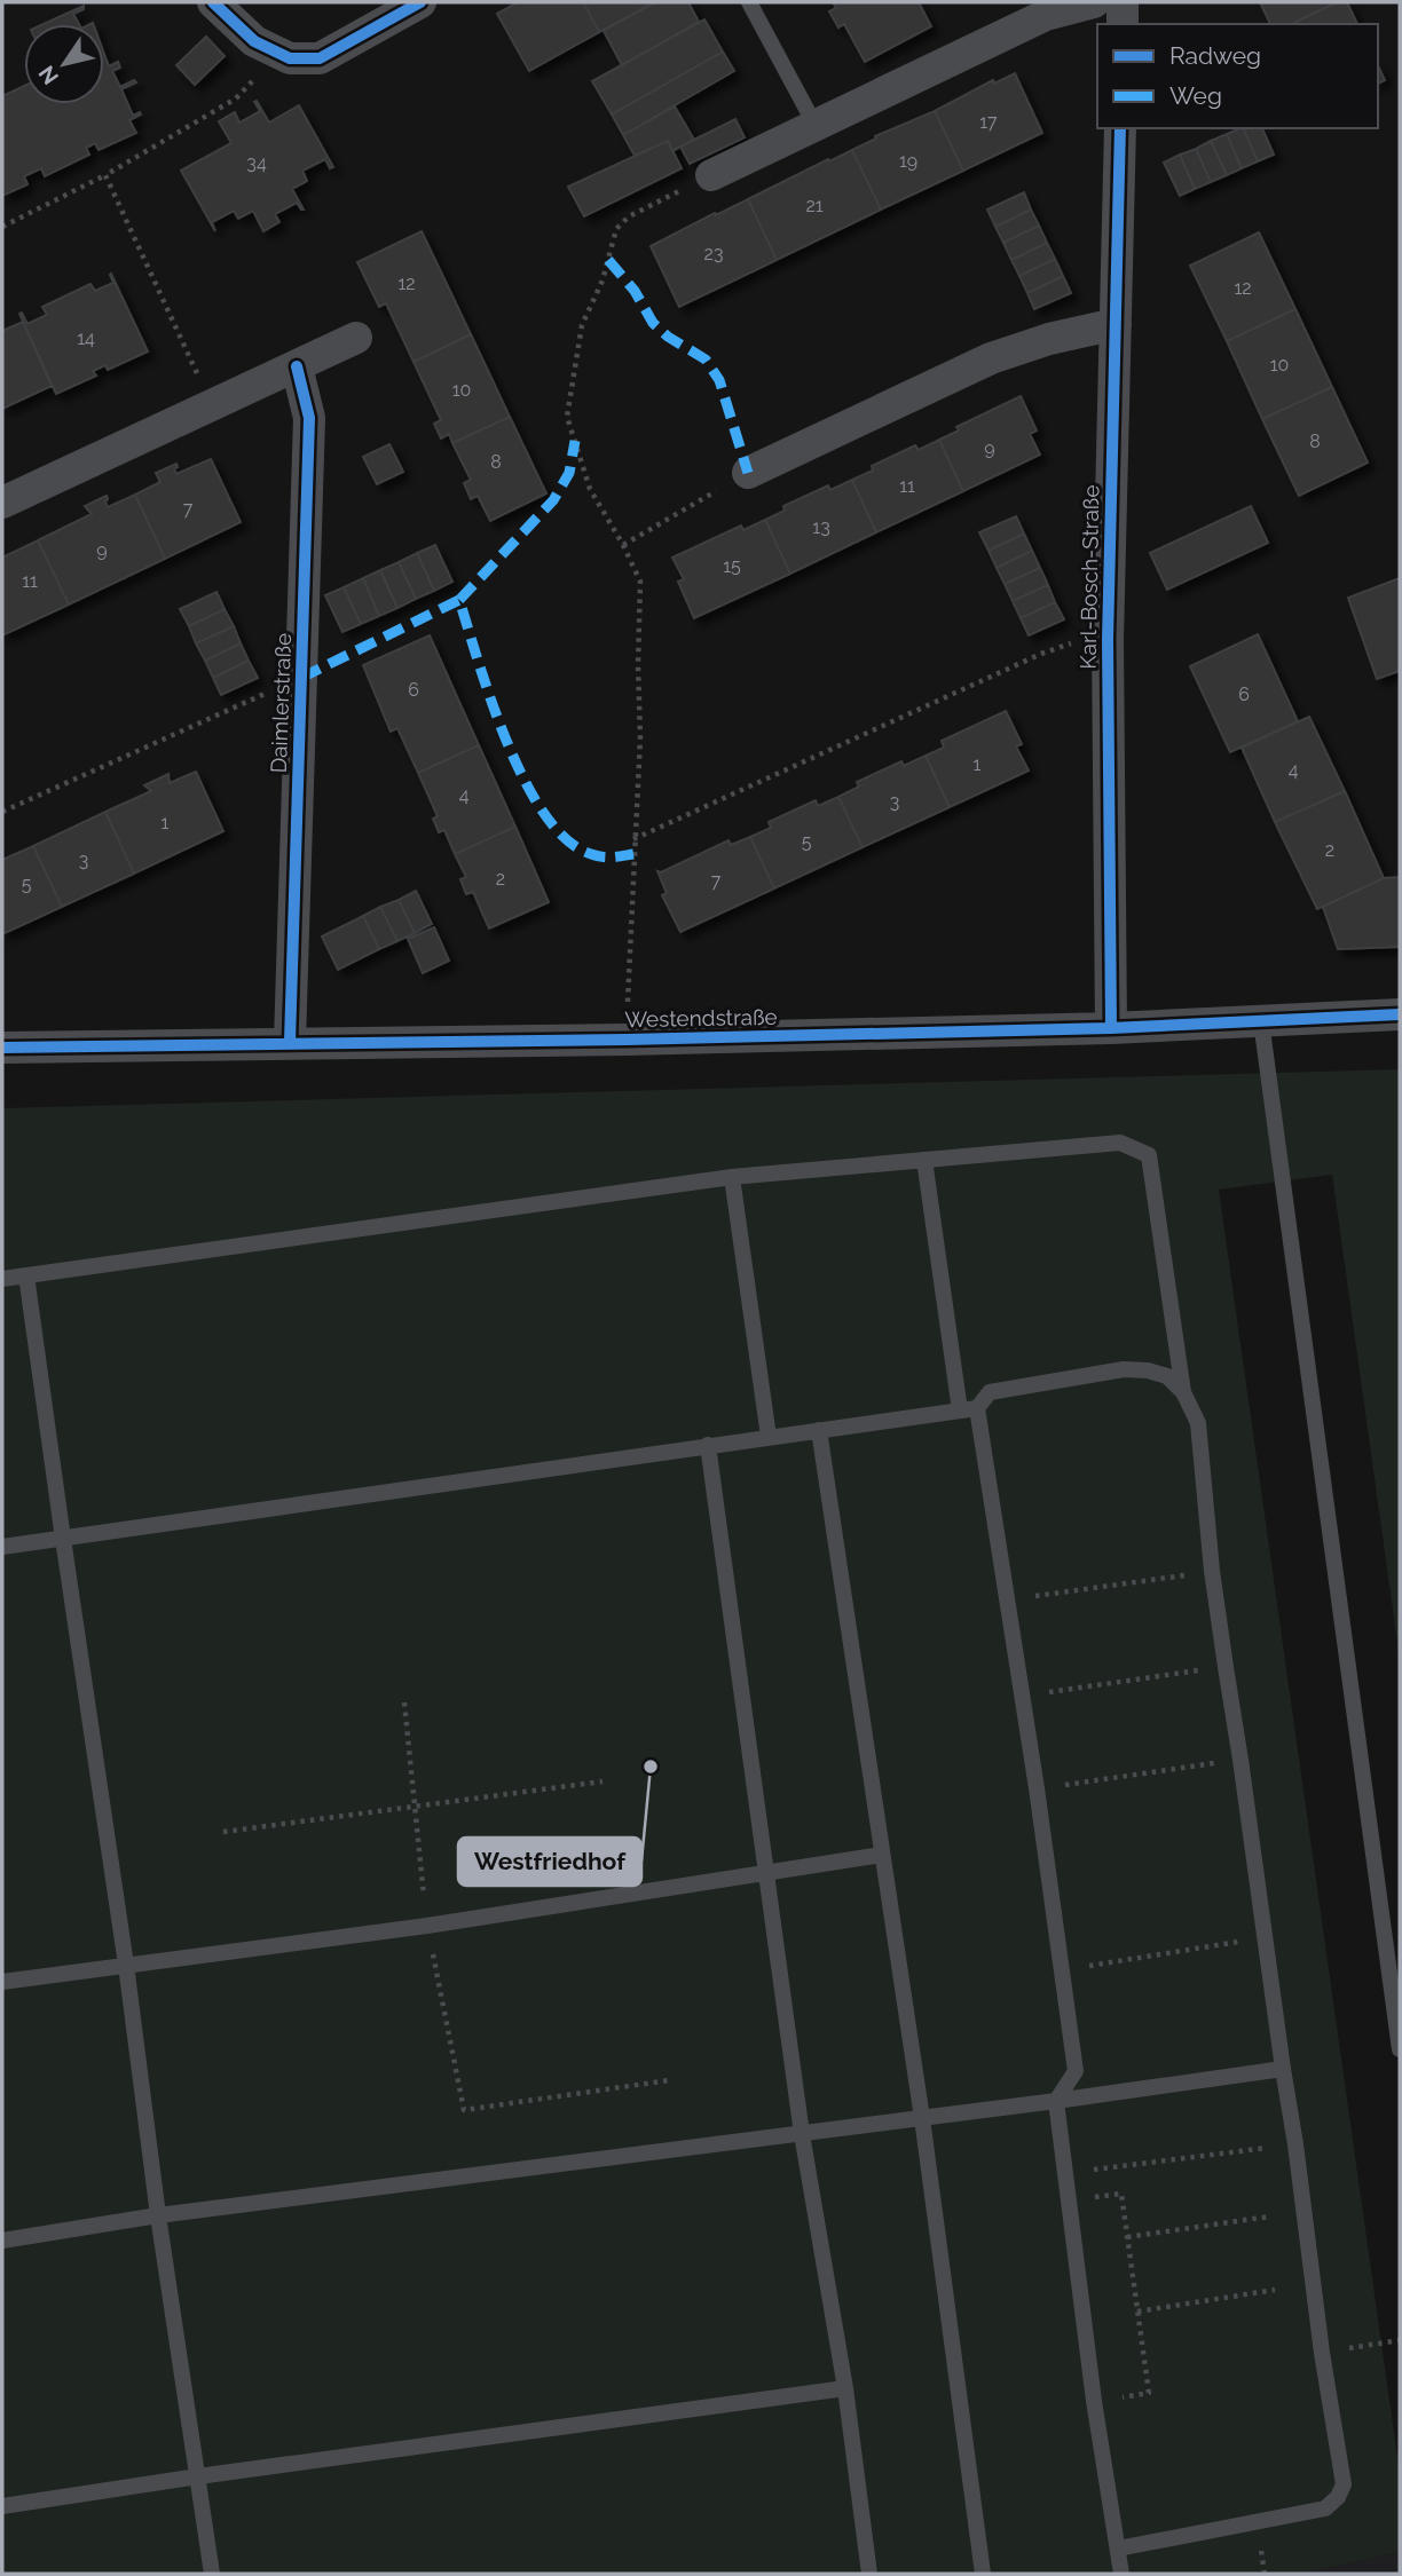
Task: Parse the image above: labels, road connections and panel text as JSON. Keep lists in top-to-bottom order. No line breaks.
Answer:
{"streets":{"street":["Karl-Bosch-Straße","Daimlerstraße","Westendstraße"]},"crossings":[["Karl-Bosch-Straße","Westendstraße"],["Daimlerstraße","Westendstraße"]],"places":["Westfriedhof"],"house_numbers":["17","19","34","21","23","12","12","14","10","10","8","9","8","11","7","13","9","15","11","6","6","1","4","4","3","1","5","2","3","2","7","5"],"legend":["Radweg","Weg"],"north":"bottom left"}
